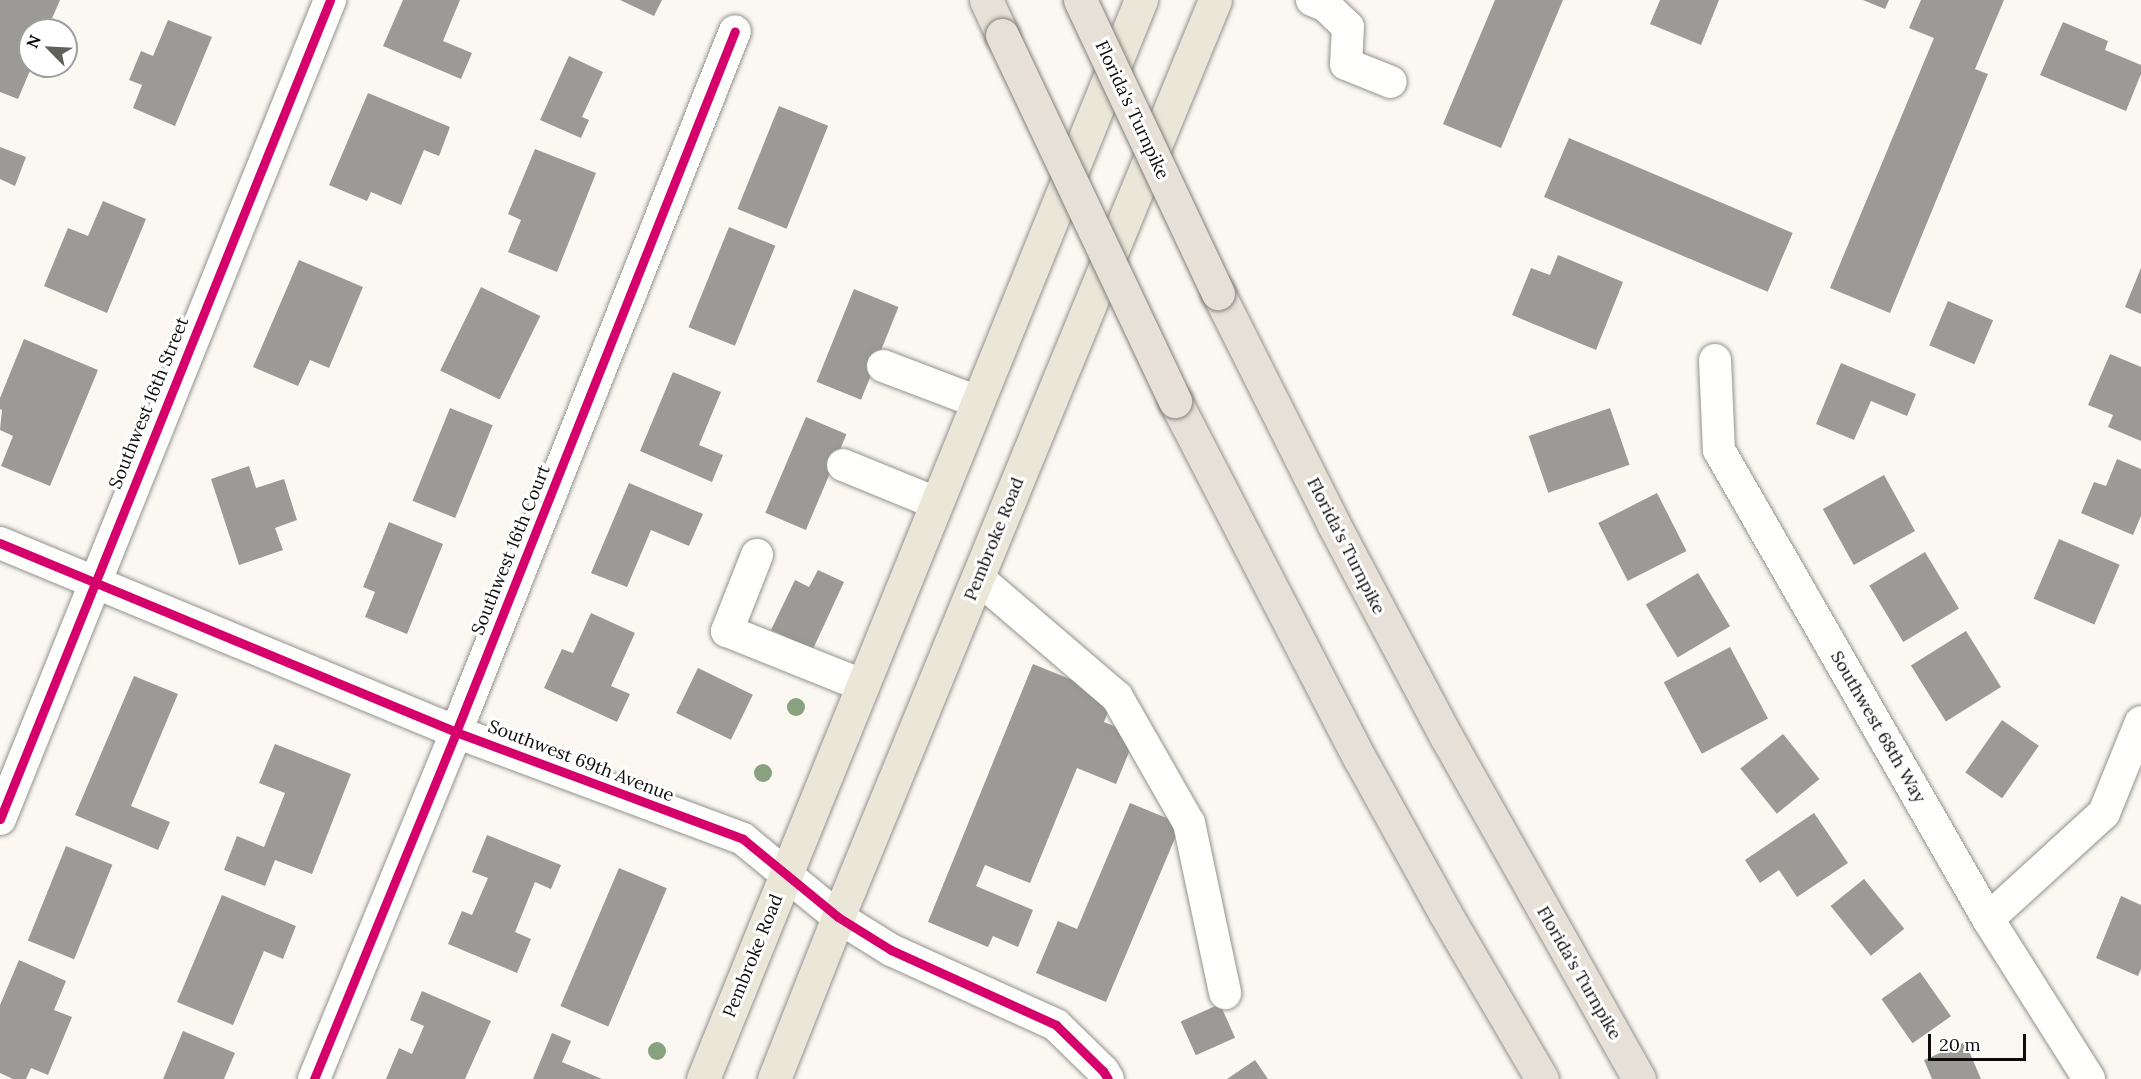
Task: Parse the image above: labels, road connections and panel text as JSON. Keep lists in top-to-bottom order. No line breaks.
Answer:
{"streets":{"highway":["Florida's Turnpike"],"main road":["Pembroke Road"],"street":["Southwest 16th Street","Southwest 16th Court","Southwest 68th Way","Southwest 69th Avenue"]},"crossings":[["Southwest 16th Street","Southwest 69th Avenue"],["Pembroke Road","Southwest 69th Avenue"],["Southwest 16th Court","Southwest 69th Avenue"]],"scale_bar":"20 m","north":"top left"}
